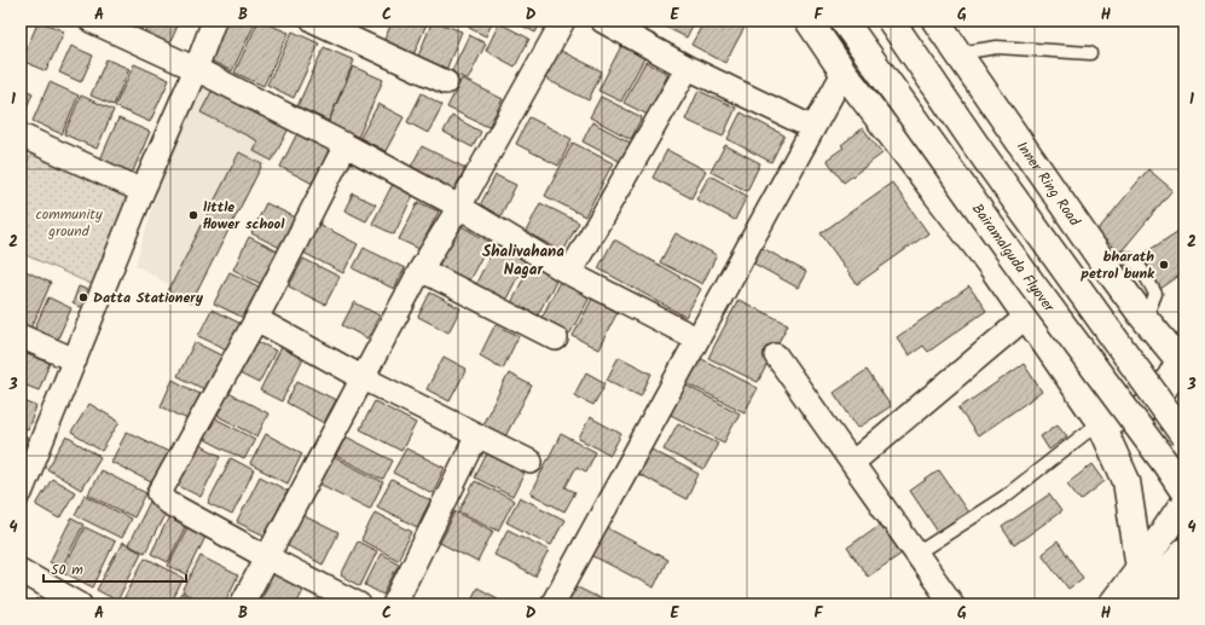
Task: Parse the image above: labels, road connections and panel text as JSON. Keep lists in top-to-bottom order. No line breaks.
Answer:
{"streets":{"main road":["Inner Ring Road","Bairamalguda Flyover"]},"districts":["Shalivahana Nagar"],"parks":["community ground"],"places":["little flower school","bharath petrol bunk","Datta Stationery"],"scale_bar":"50 m","grid":{"columns":["A","B","C","D","E","F","G","H"],"rows":["1","2","3","4"]}}
